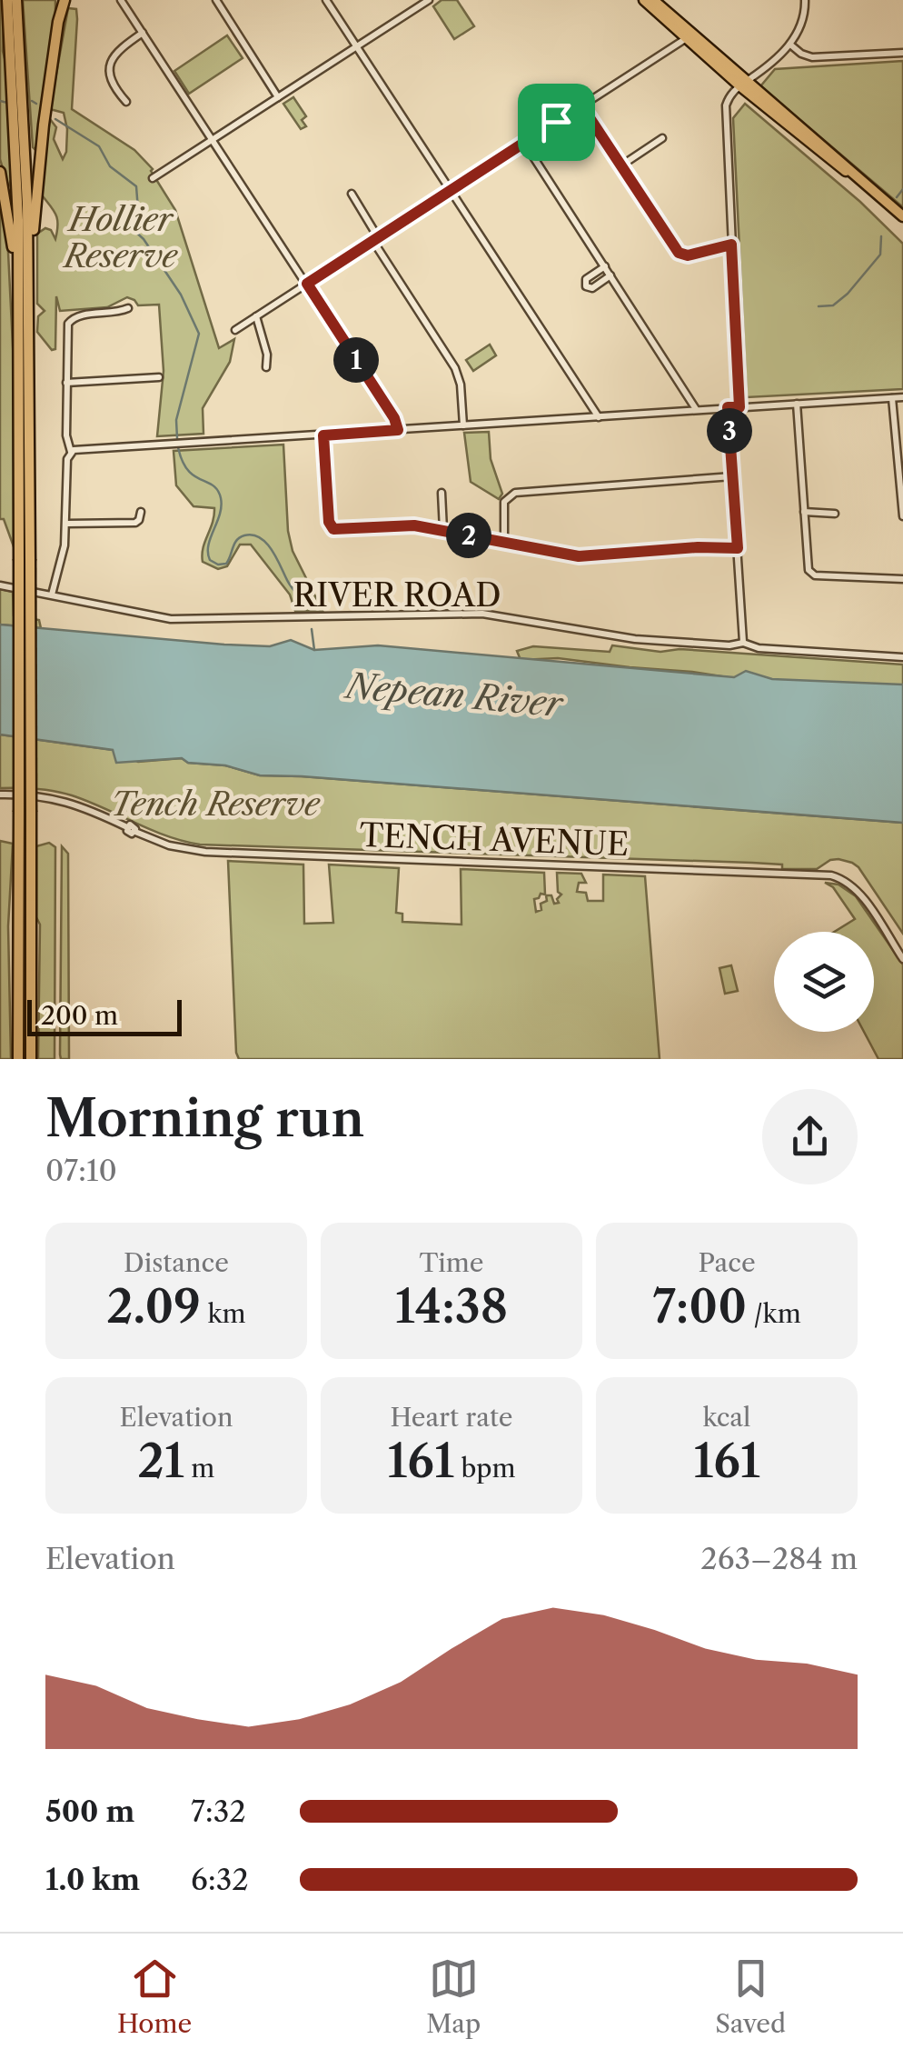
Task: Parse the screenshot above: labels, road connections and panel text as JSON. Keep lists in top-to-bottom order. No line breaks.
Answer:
{"streets":{"street":["RIVER ROAD","TENCH AVENUE"]},"water":["Nepean River"],"parks":["Hollier Reserve","Tench Reserve"],"scale_bar":"200 m","page":{"pins":["1","3","2"],"scale":"200 m","heading":["Morning run","07:10"],"stats":[["Distance","2.09 km"],["Time","14:38"],["Pace","7:00 /km"],["Elevation","21 m"],["Heart rate","161 bpm"],["kcal","161"]],"chart":["Elevation","263–284 m"],"list":[{"name":"500 m","note":"7:32"},{"name":"1.0 km","note":"6:32"}],"tabs":["Home","Map","Saved"]}}
